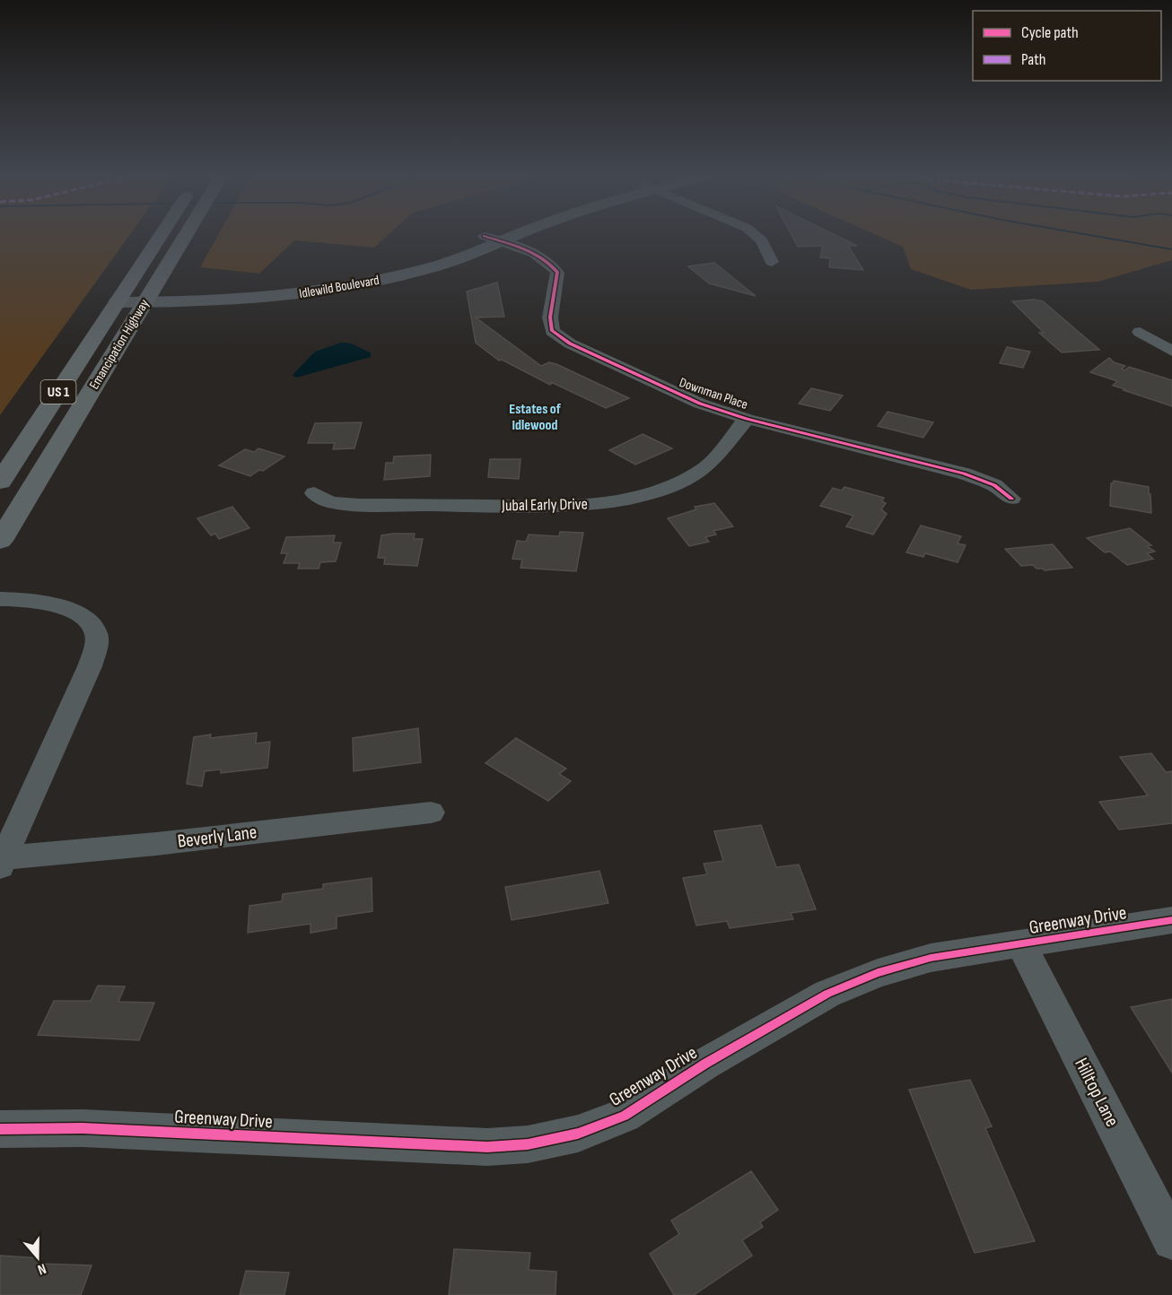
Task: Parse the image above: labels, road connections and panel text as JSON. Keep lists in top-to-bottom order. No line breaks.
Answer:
{"streets":{"main road":["Emancipation Highway","US 1"],"street":["Idlewild Boulevard","Downman Place","Jubal Early Drive","Beverly Lane","Greenway Drive","Hilltop Lane"]},"crossings":[["Idlewild Boulevard","Emancipation Highway"],["Idlewild Boulevard","Downman Place"],["Downman Place","Jubal Early Drive"],["Greenway Drive","Hilltop Lane"]],"districts":["Estates of Idlewood"],"legend":["Cycle path","Path"],"north":"bottom"}
